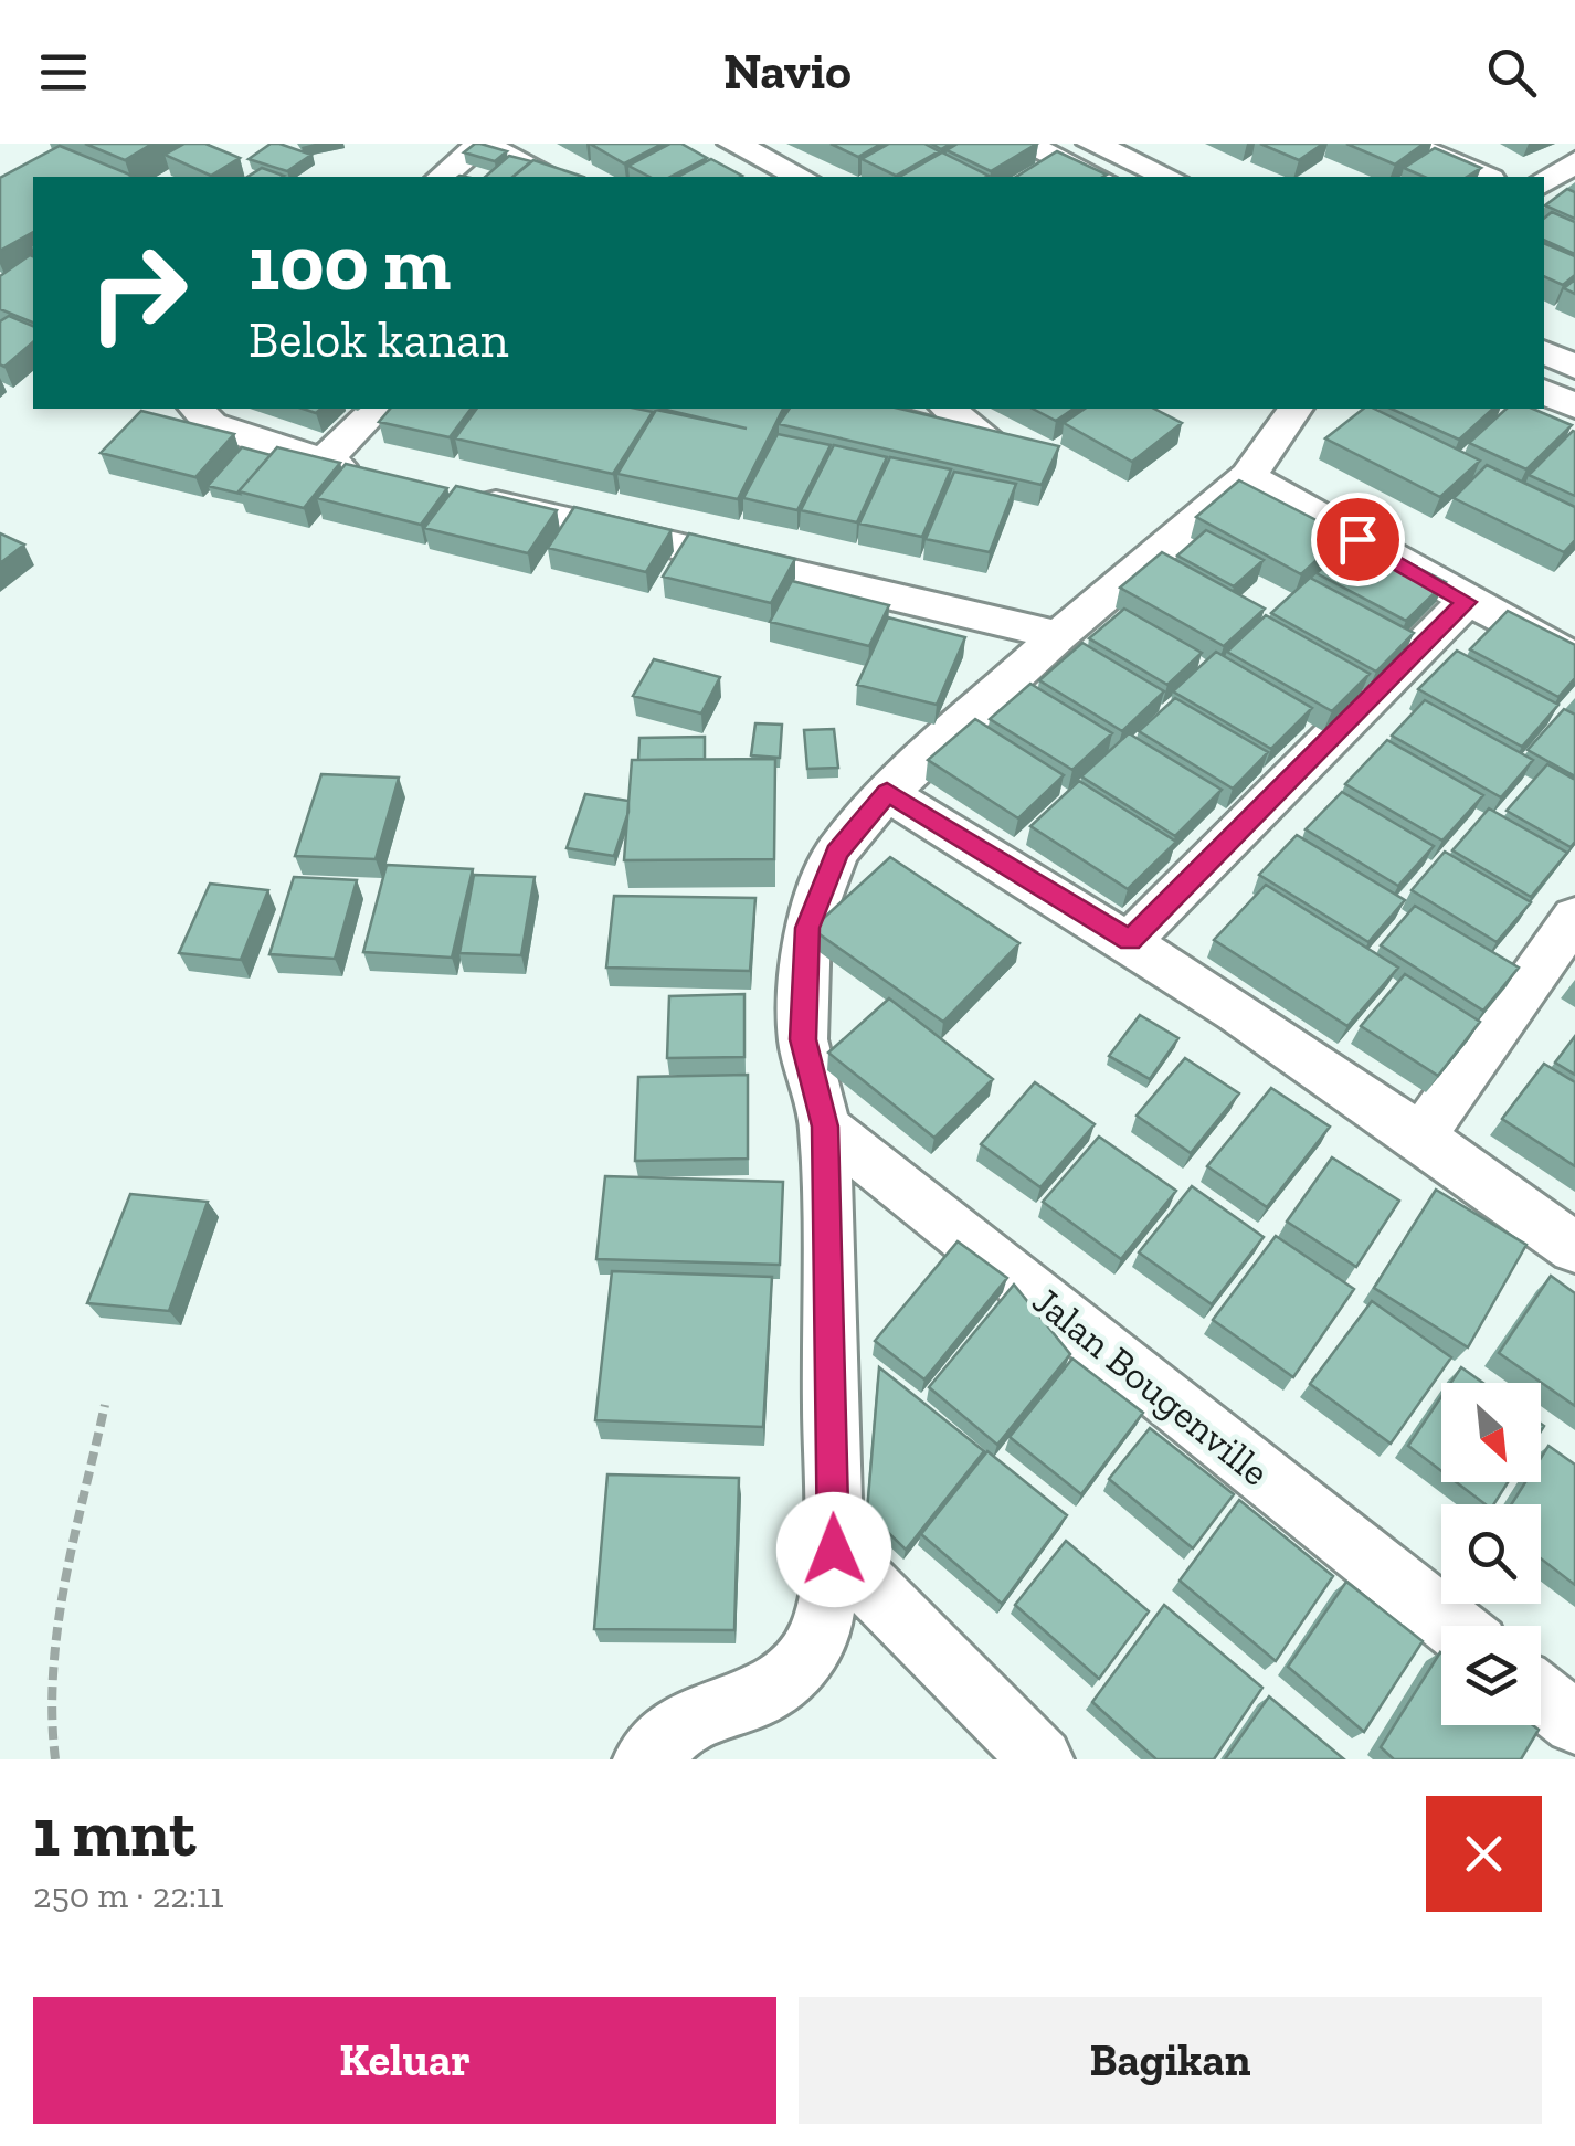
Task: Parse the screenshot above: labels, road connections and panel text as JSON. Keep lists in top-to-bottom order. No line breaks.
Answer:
{"streets":{"street":["Jalan Bougenville"]},"north":"bottom right","page":{"header":"Navio","turn":["100 m","Belok kanan"],"heading":["1 mnt","250 m · 22:11"],"buttons":["Keluar","Bagikan"]}}
